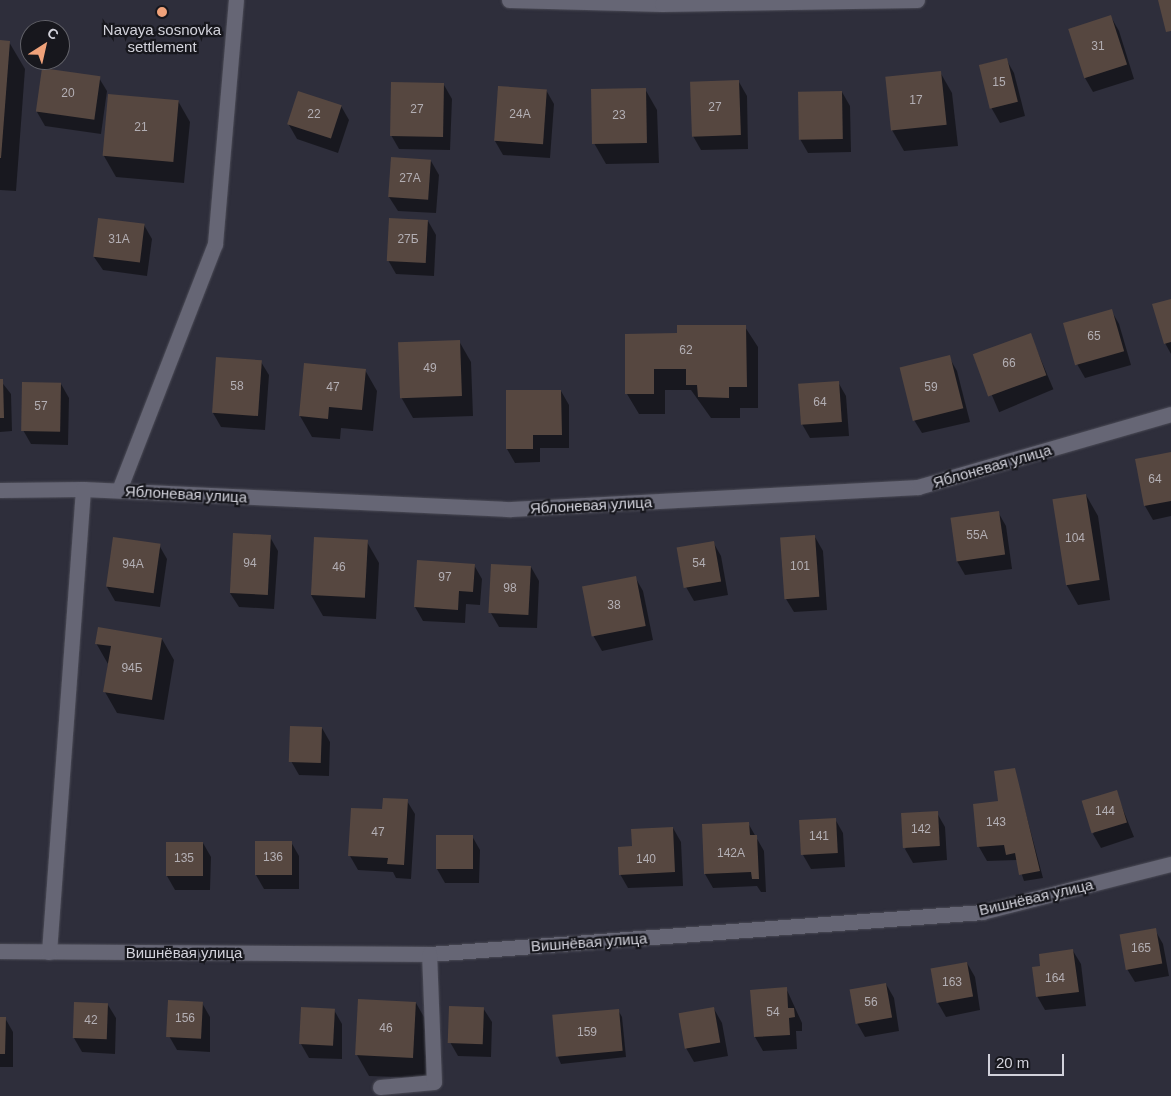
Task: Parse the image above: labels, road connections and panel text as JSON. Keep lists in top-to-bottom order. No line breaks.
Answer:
{"streets":{"street":["Яблоневая улица","Вишнёвая улица"]},"places":["Navaya sosnovka settlement"],"house_numbers":["31","15","20","17","27","27","22","24А","23","21","27А","31А","27Б","65","62","66","49","58","47","59","64","57","64","55А","104","94","54","94А","101","46","97","98","38","94Б","144","143","142","47","141","142А","136","135","140","165","164","163","56","54","156","42","46","159"],"scale_bar":"20 m","north":"top right"}
